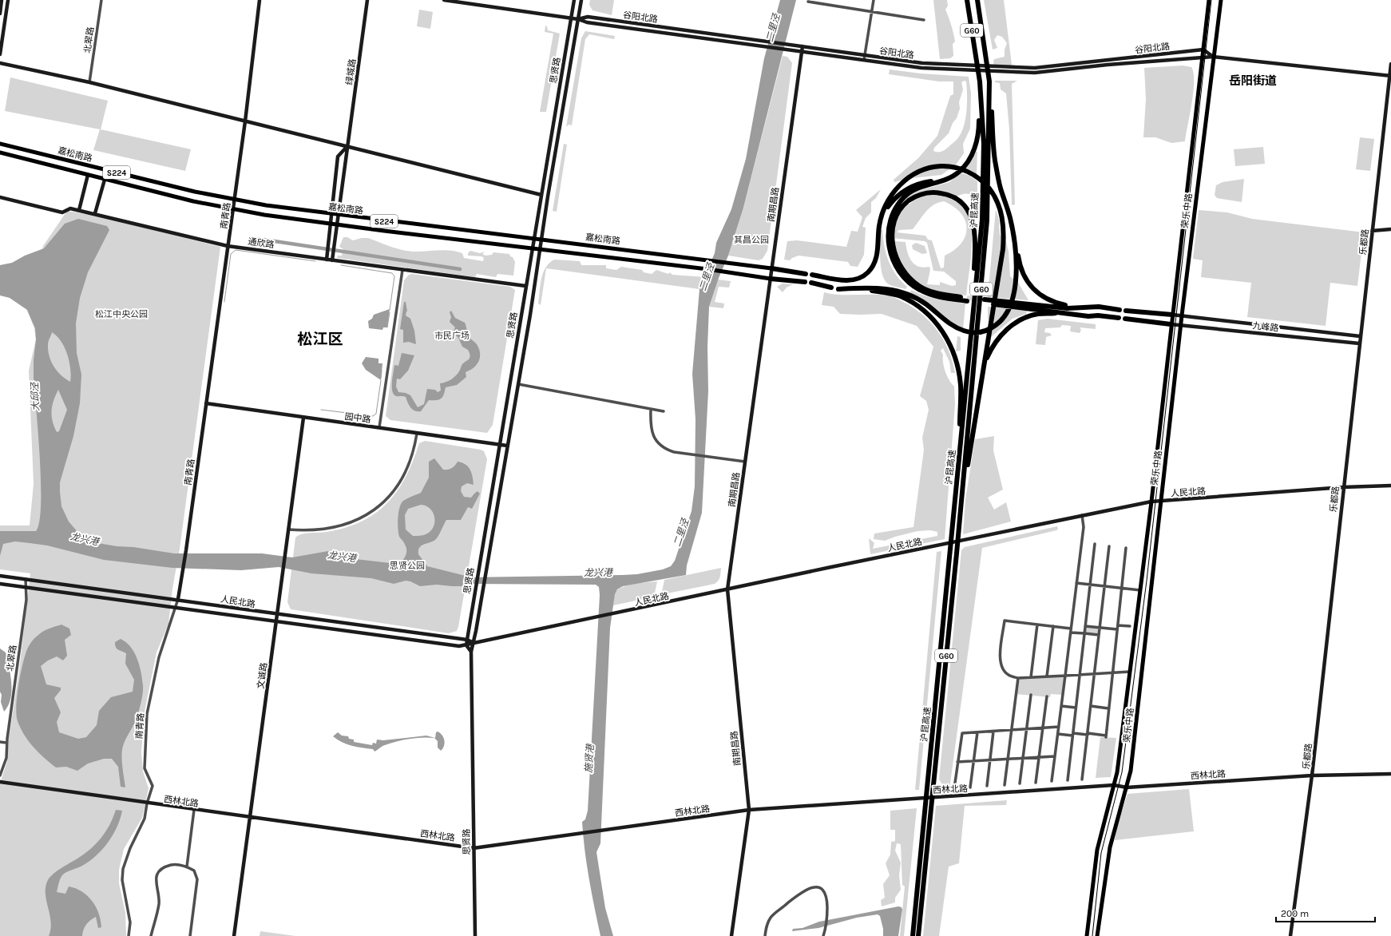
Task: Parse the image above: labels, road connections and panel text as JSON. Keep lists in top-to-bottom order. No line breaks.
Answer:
{"streets":{"highway":["G60","沪昆高速"],"main road":["谷阳北路","思贤路","绿城路","嘉松南路","S224","南期昌路","荣乐中路","南青路","乐都路","通欣路","九峰路","园中路","人民北路","文诚路","西林北路"],"street":["北翠路"]},"crossings":[["谷阳北路","思贤路"],["谷阳北路","南期昌路"],["谷阳北路","荣乐中路"],["谷阳北路","乐都路"],["G60","沪昆高速"],["北翠路","人民北路"],["思贤路","嘉松南路"],["思贤路","通欣路"],["思贤路","园中路"],["思贤路","人民北路"],["思贤路","西林北路"],["绿城路","嘉松南路"],["绿城路","通欣路"],["嘉松南路","南期昌路"],["嘉松南路","南青路"],["南期昌路","人民北路"],["南期昌路","西林北路"],["荣乐中路","九峰路"],["荣乐中路","人民北路"],["荣乐中路","西林北路"],["南青路","通欣路"],["南青路","园中路"],["南青路","人民北路"],["南青路","西林北路"],["乐都路","九峰路"],["乐都路","人民北路"],["乐都路","西林北路"],["园中路","文诚路"],["人民北路","文诚路"],["文诚路","西林北路"]],"districts":["岳阳街道","松江区"],"water":["二里泾","大邱泾","龙兴港","施贤港"],"parks":["其昌公园","松江中央公园","市民广场","思贤公园"],"scale_bar":"200 m"}
